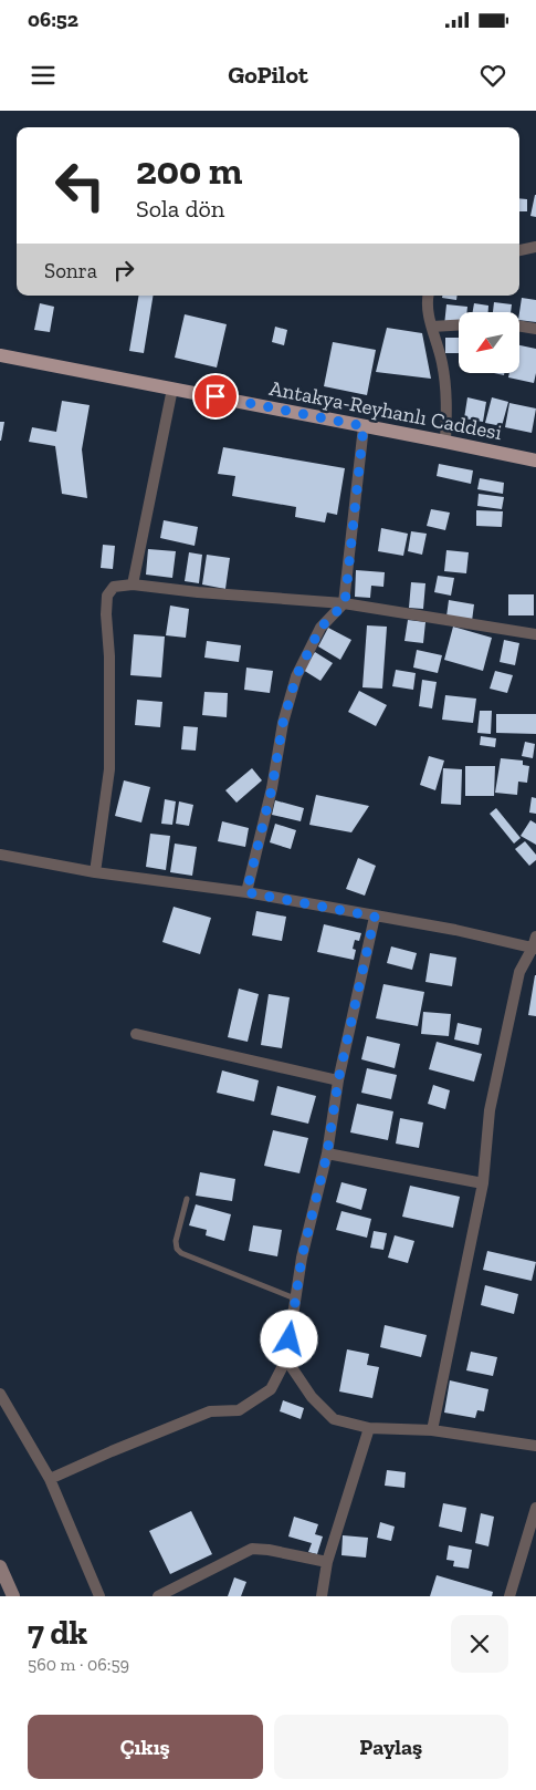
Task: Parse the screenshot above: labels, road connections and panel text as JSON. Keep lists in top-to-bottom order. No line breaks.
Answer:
{"streets":{"main road":["Antakya-Reyhanlı Caddesi"]},"north":"bottom left","page":{"status":"06:52","header":"GoPilot","turn":["200 m","Sola dön"],"then":"Sonra","heading":["7 dk","560 m · 06:59"],"buttons":["Çıkış","Paylaş"]}}
